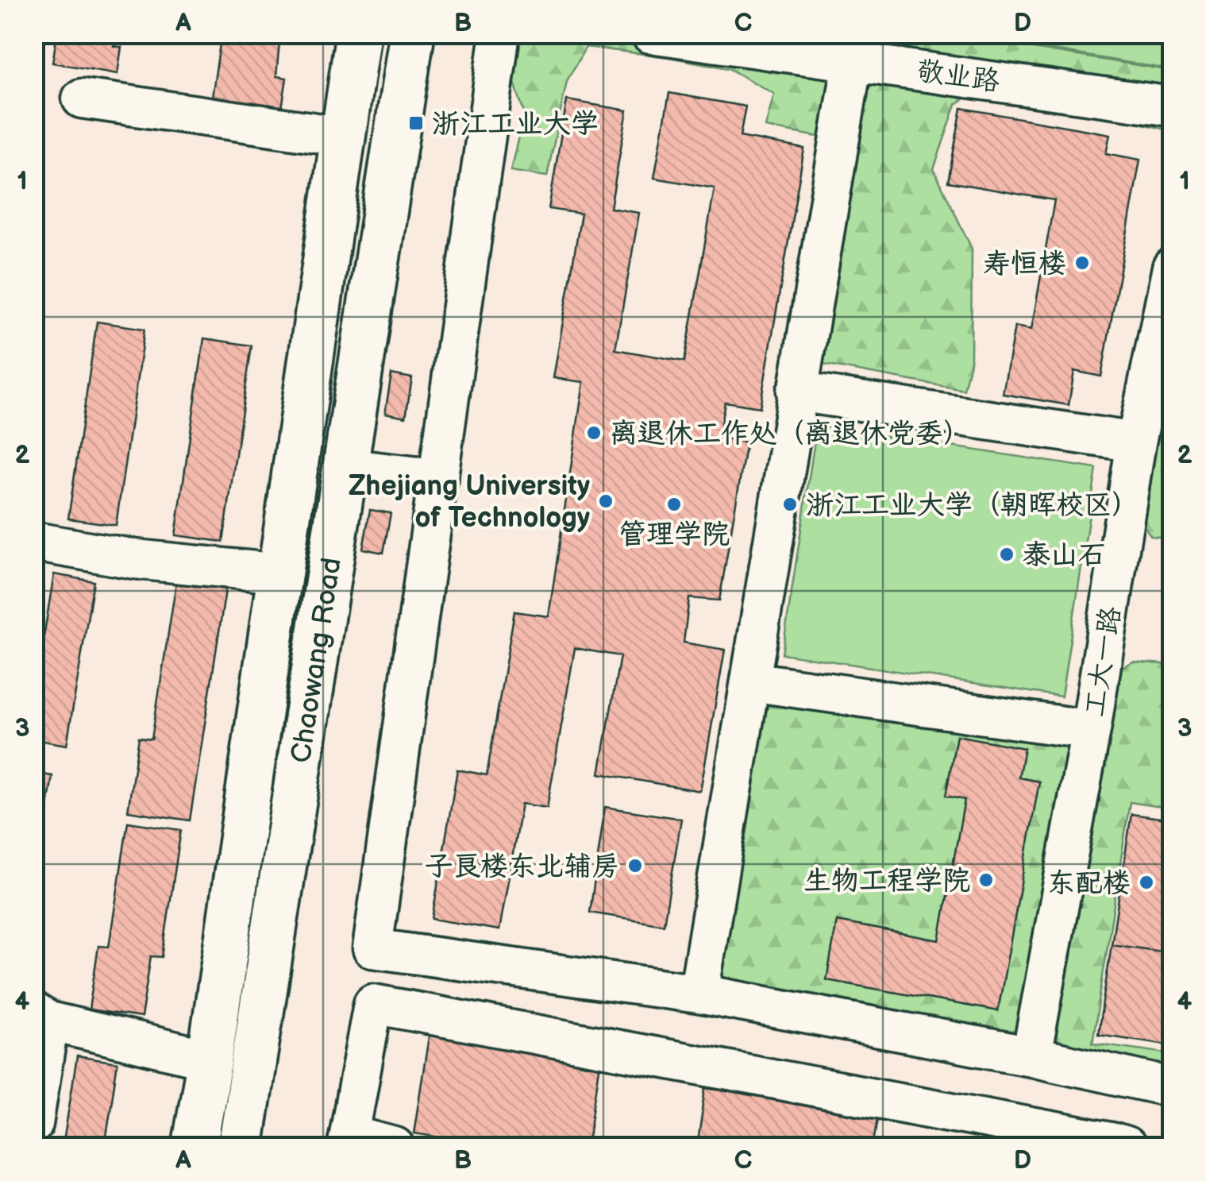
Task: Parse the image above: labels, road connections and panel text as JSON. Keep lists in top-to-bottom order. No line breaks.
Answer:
{"streets":{"main road":["Chaowang Road"],"street":["敬业路","工大一路"]},"places":{"transit":["浙江工业大学"],"other":["寿恒楼","离退休工作处（离退休党委）","Zhejiang University of Technology","管理学院","浙江工业大学（朝晖校区）","泰山石","子良楼东北辅房","生物工程学院","东配楼"]},"grid":{"columns":["A","B","C","D"],"rows":["1","2","3","4"]}}
